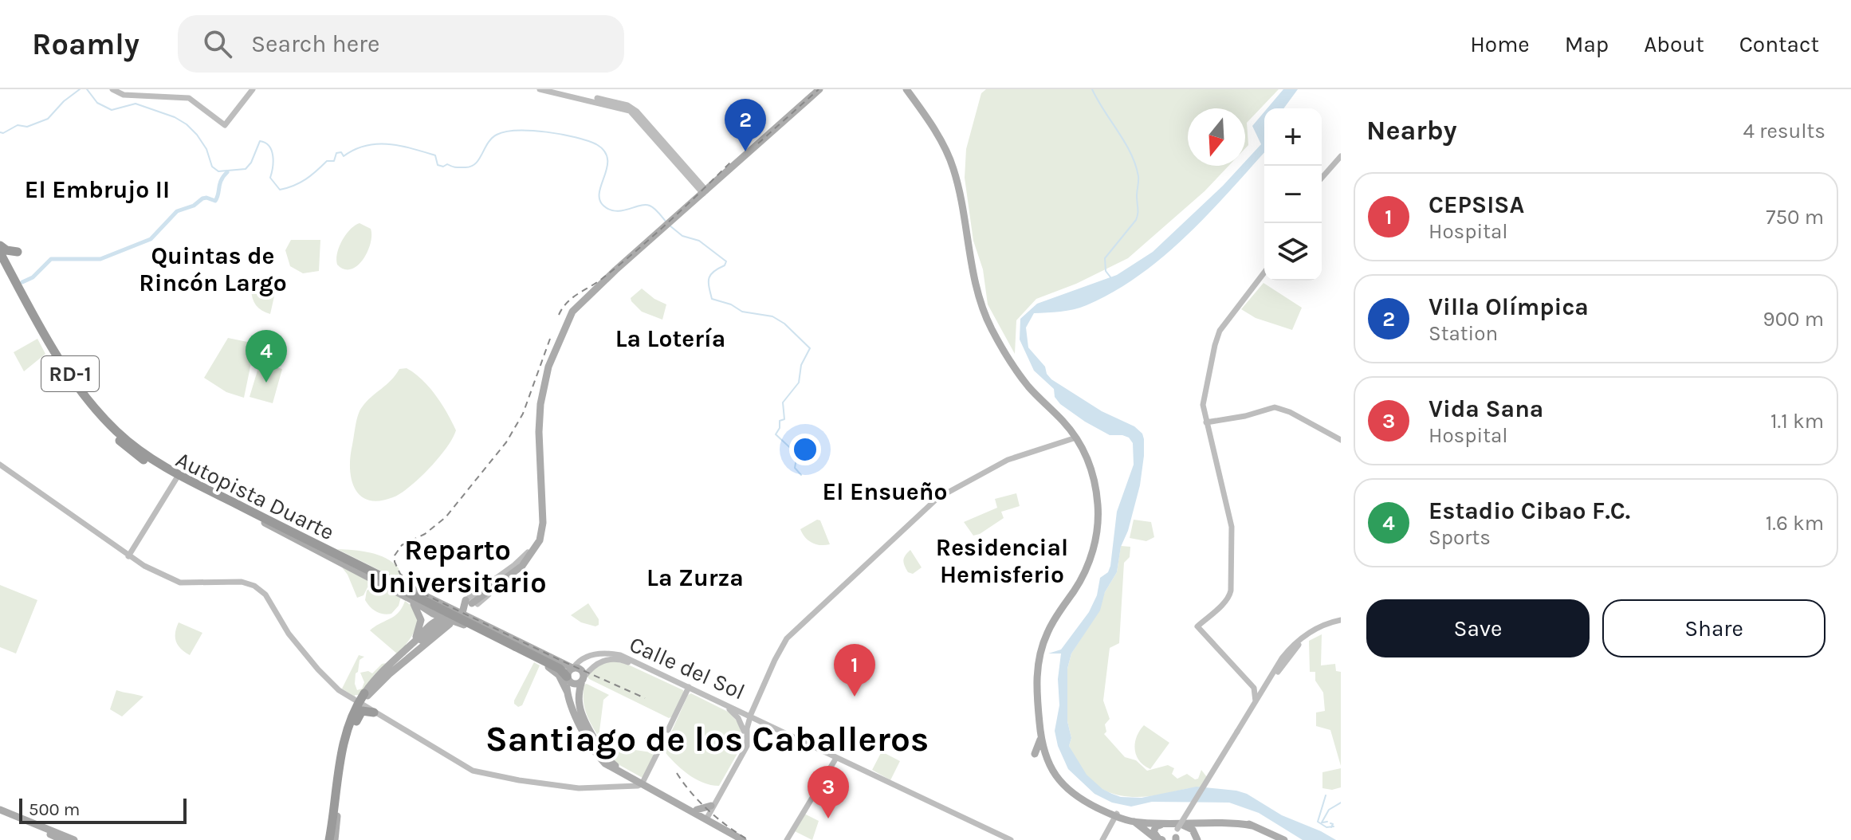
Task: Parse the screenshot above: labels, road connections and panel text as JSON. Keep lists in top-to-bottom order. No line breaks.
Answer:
{"streets":{"highway":["RD-1","Autopista Duarte"],"main road":["Calle del Sol"]},"crossings":[["Autopista Duarte","Calle del Sol"]],"districts":["El Embrujo II","Quintas de Rincón Largo","La Lotería","El Ensueño","Residencial Hemisferio","Reparto Universitario","La Zurza","Santiago de los Caballeros"],"scale_bar":"500 m","north":"bottom","page":{"header":"Roamly","search":"Search here","nav":["Home","Map","About","Contact"],"heading":["Nearby","4 results"],"pins":["2","4","1","3"],"map_buttons":["+","−"],"list":[{"mark":"1","name":"CEPSISA","note":"Hospital","value":"750 m"},{"mark":"2","name":"Villa Olímpica","note":"Station","value":"900 m"},{"mark":"3","name":"Vida Sana","note":"Hospital","value":"1.1 km"},{"mark":"4","name":"Estadio Cibao F.C.","note":"Sports","value":"1.6 km"}],"buttons":["Save","Share"],"scale":"500 m"}}
